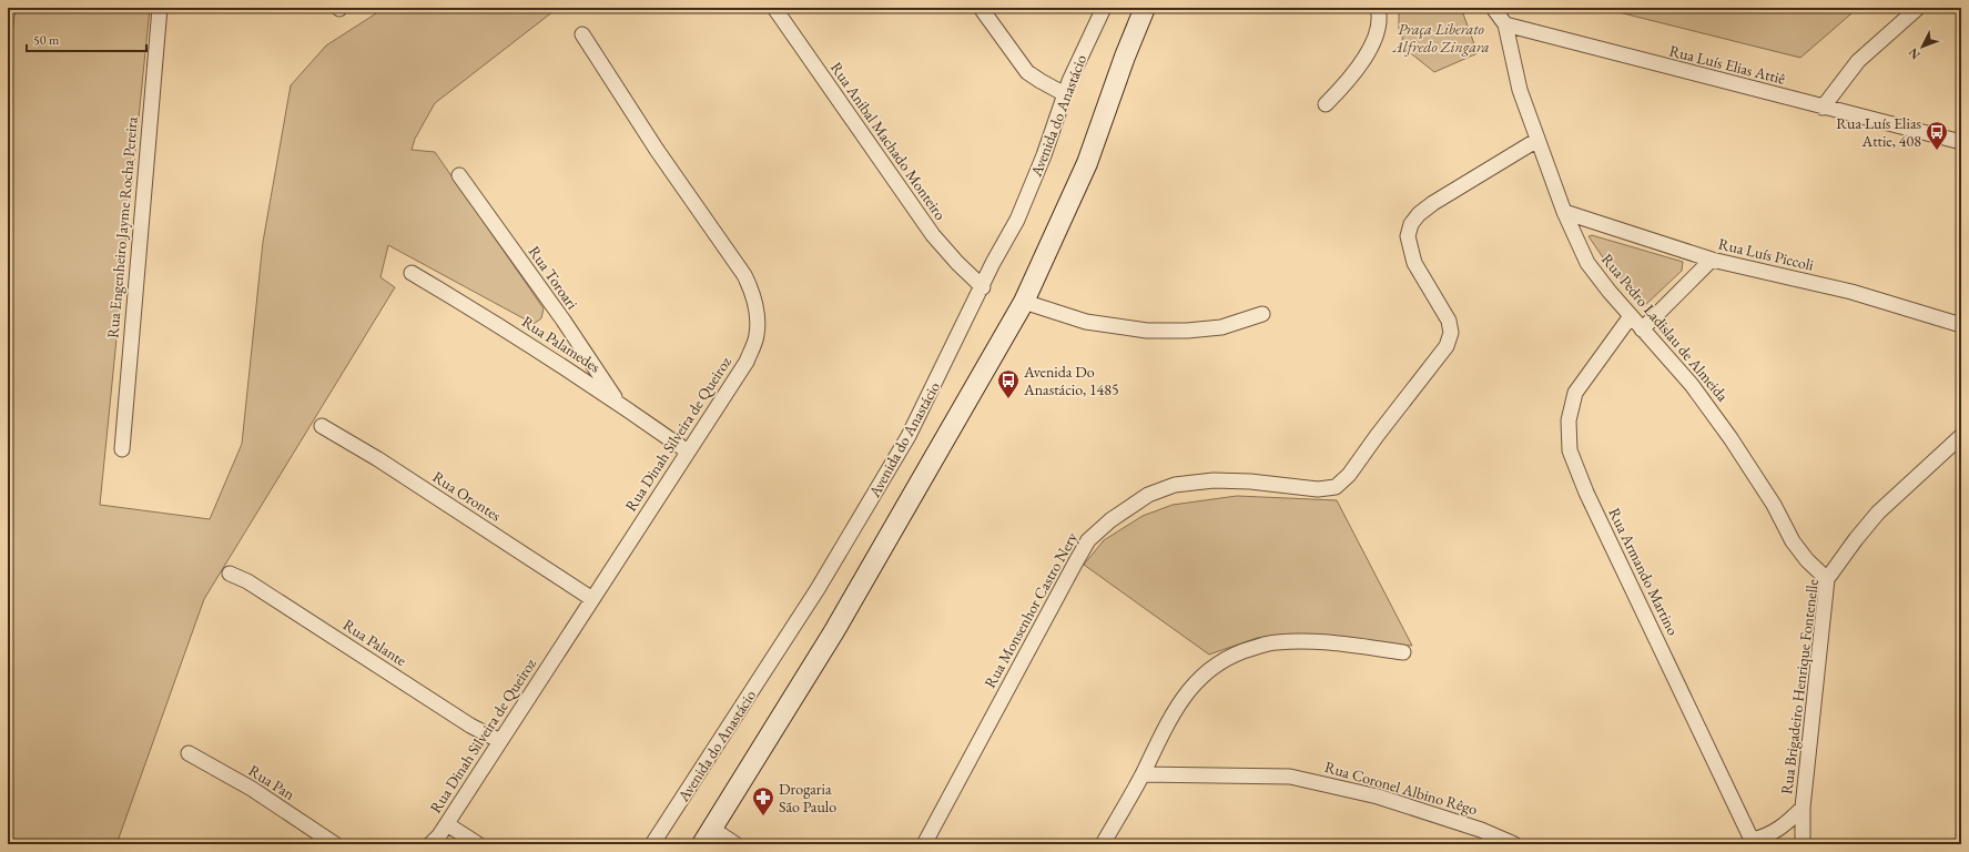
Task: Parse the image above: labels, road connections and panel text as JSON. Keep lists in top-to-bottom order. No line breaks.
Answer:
{"streets":{"street":["Rua Luís Elias Attiê","Avenida do Anastácio","Rua Anibal Machado Monteiro","Rua Engenheiro Jayme Rocha Pereira","Rua Luís Piccoli","Rua Toroari","Rua Pedro Ladislau de Almeida","Rua Palamedes","Rua Dinah Silveira de Queiroz","Rua Orontes","Rua Armando Martino","Rua Monsenhor Castro Nery","Rua Palante","Rua Brigadeiro Henrique Fontenelle","Rua Pan","Rua Coronel Albino Rêgo"]},"crossings":[["Rua Luís Elias Attiê","Rua Pedro Ladislau de Almeida"],["Avenida do Anastácio","Rua Anibal Machado Monteiro"],["Rua Luís Piccoli","Rua Pedro Ladislau de Almeida"],["Rua Toroari","Rua Palamedes"],["Rua Pedro Ladislau de Almeida","Rua Armando Martino"],["Rua Pedro Ladislau de Almeida","Rua Monsenhor Castro Nery"],["Rua Pedro Ladislau de Almeida","Rua Brigadeiro Henrique Fontenelle"],["Rua Palamedes","Rua Dinah Silveira de Queiroz"],["Rua Dinah Silveira de Queiroz","Rua Orontes"],["Rua Dinah Silveira de Queiroz","Rua Palante"],["Rua Armando Martino","Rua Brigadeiro Henrique Fontenelle"]],"parks":["Praça Liberato Alfredo Zingara"],"places":{"bus stop":["Rua Luís Elias Attie, 408","Avenida Do Anastácio, 1485"],"pharmacy":["Drogaria São Paulo"]},"scale_bar":"50 m","north":"bottom left"}
